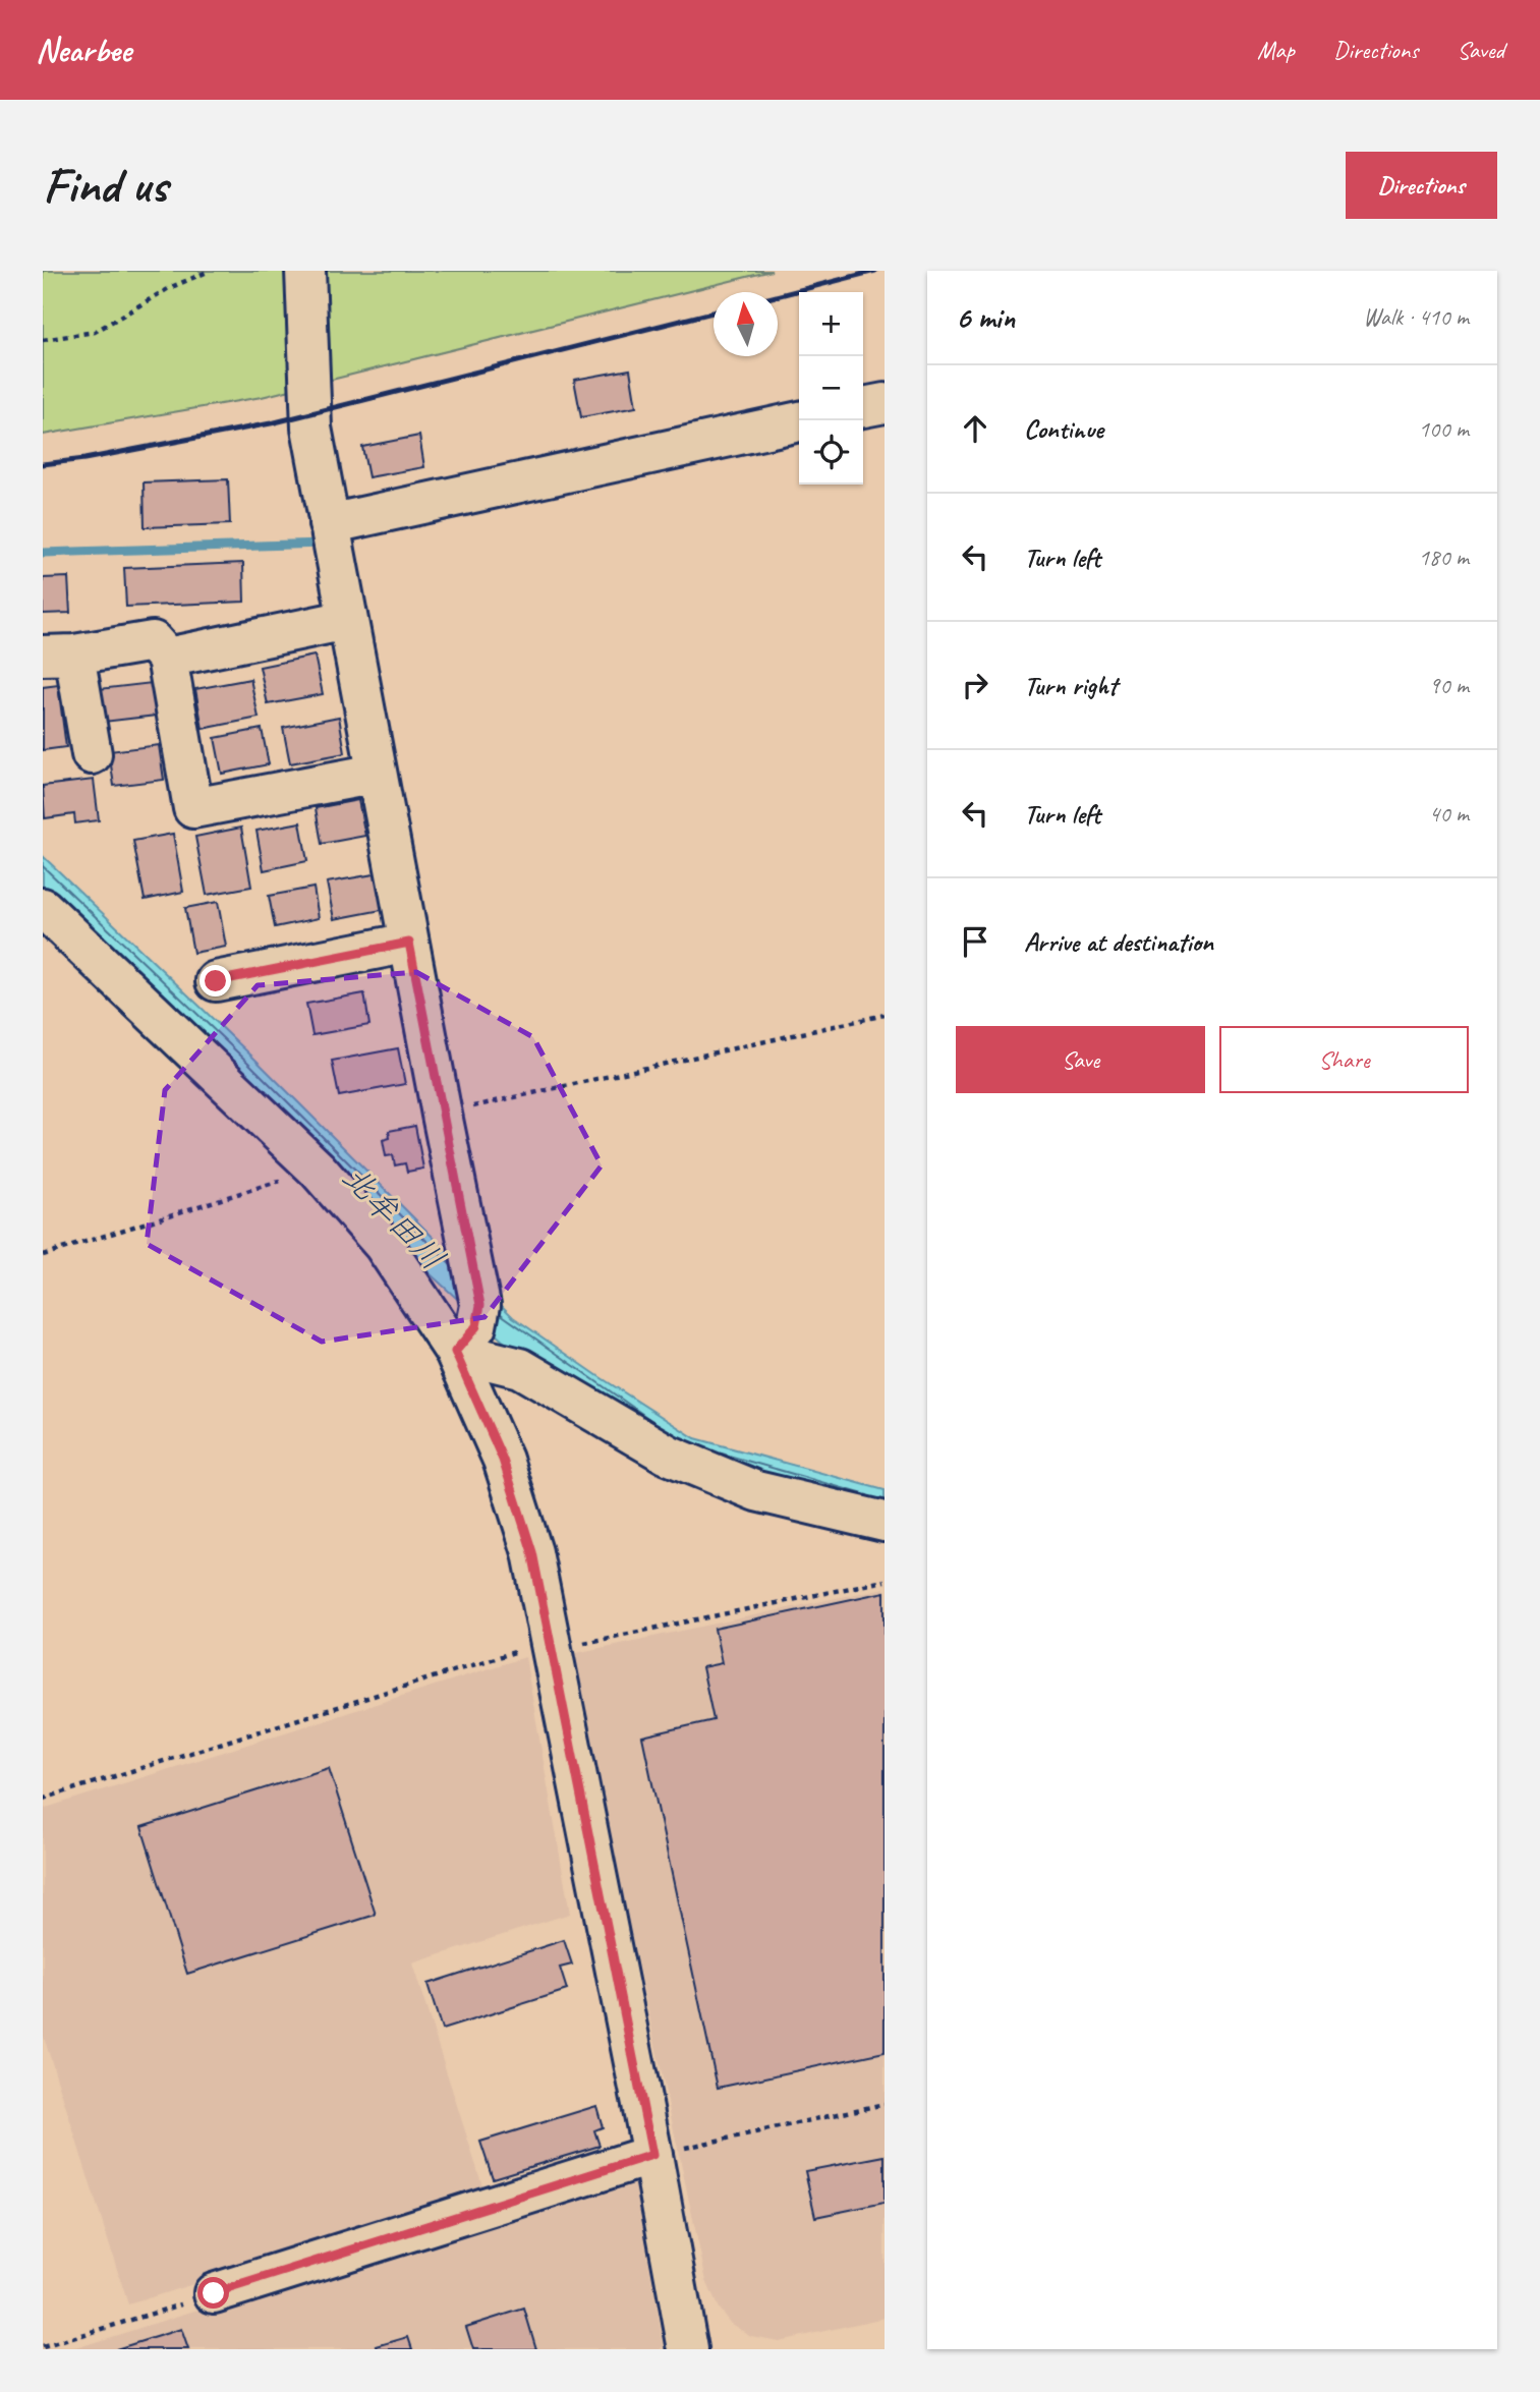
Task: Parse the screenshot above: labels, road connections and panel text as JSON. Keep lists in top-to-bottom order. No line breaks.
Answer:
{"water":["北牟田川"],"north":"top","page":{"header":"Nearbee","nav":["Map","Directions","Saved"],"buttons":["Directions",["Save","Share"]],"title":"Find us","heading":["6 min","Walk · 410 m"],"map_buttons":["+","−"],"list":[["Continue","100 m"],["Turn left","180 m"],["Turn right","90 m"],["Turn left","40 m"],"Arrive at destination"]}}
